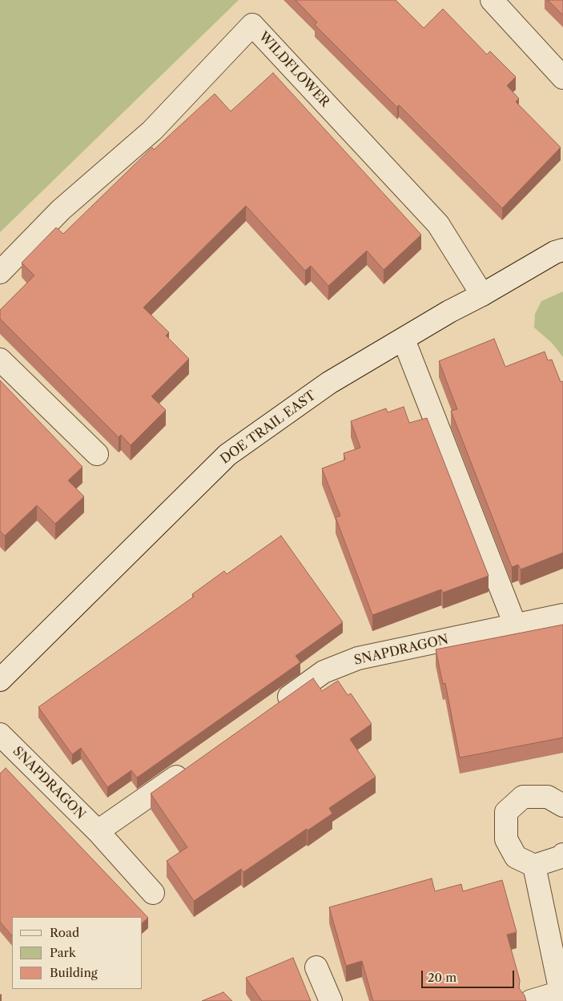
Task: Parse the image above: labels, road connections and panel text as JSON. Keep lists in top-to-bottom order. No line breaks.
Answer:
{"streets":{"street":["WILDFLOWER","DOE TRAIL EAST","SNAPDRAGON"]},"crossings":[["WILDFLOWER","DOE TRAIL EAST"]],"legend":["Road","Park","Building"],"scale_bar":"20 m"}
